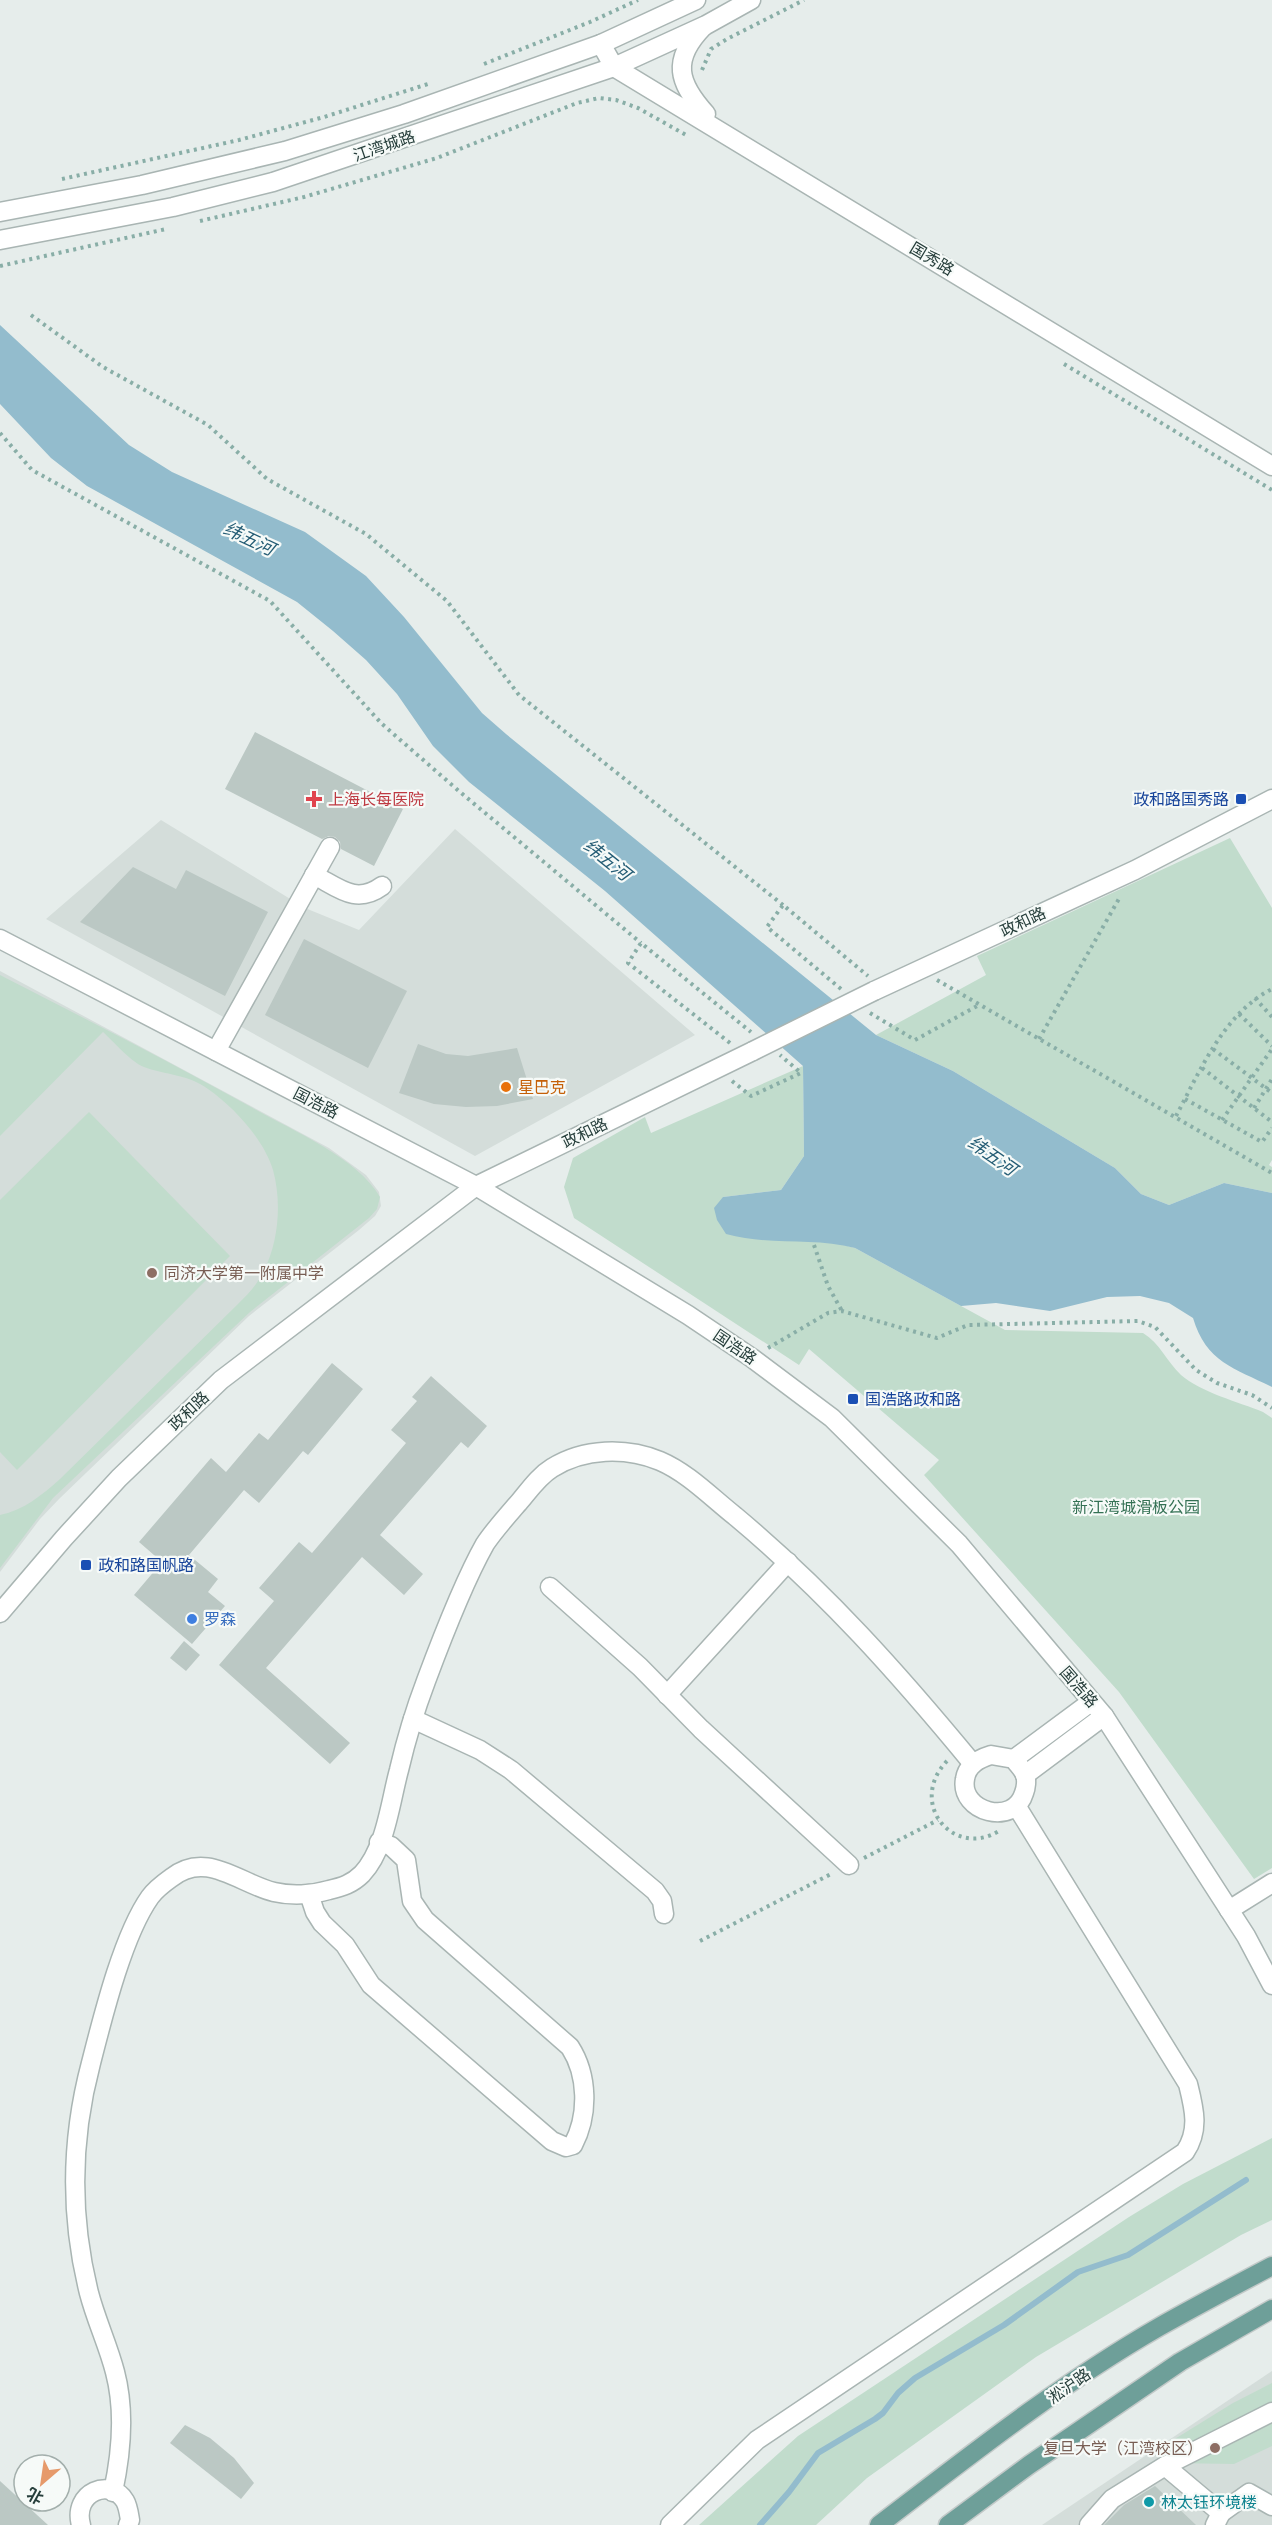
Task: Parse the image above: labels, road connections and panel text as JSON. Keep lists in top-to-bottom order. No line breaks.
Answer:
{"streets":{"main road":["淞沪路"],"street":["江湾城路","国秀路","政和路","国浩路"]},"crossings":[["江湾城路","国秀路"],["政和路","国浩路"]],"water":["纬五河"],"parks":["新江湾城滑板公园"],"places":{"health":["上海长每医院"],"transit":["政和路国秀路","国浩路政和路","政和路国帆路"],"other":["星巴克","同济大学第一附属中学","罗森","复旦大学（江湾校区）","林太钰环境楼"]},"north":"bottom left"}
